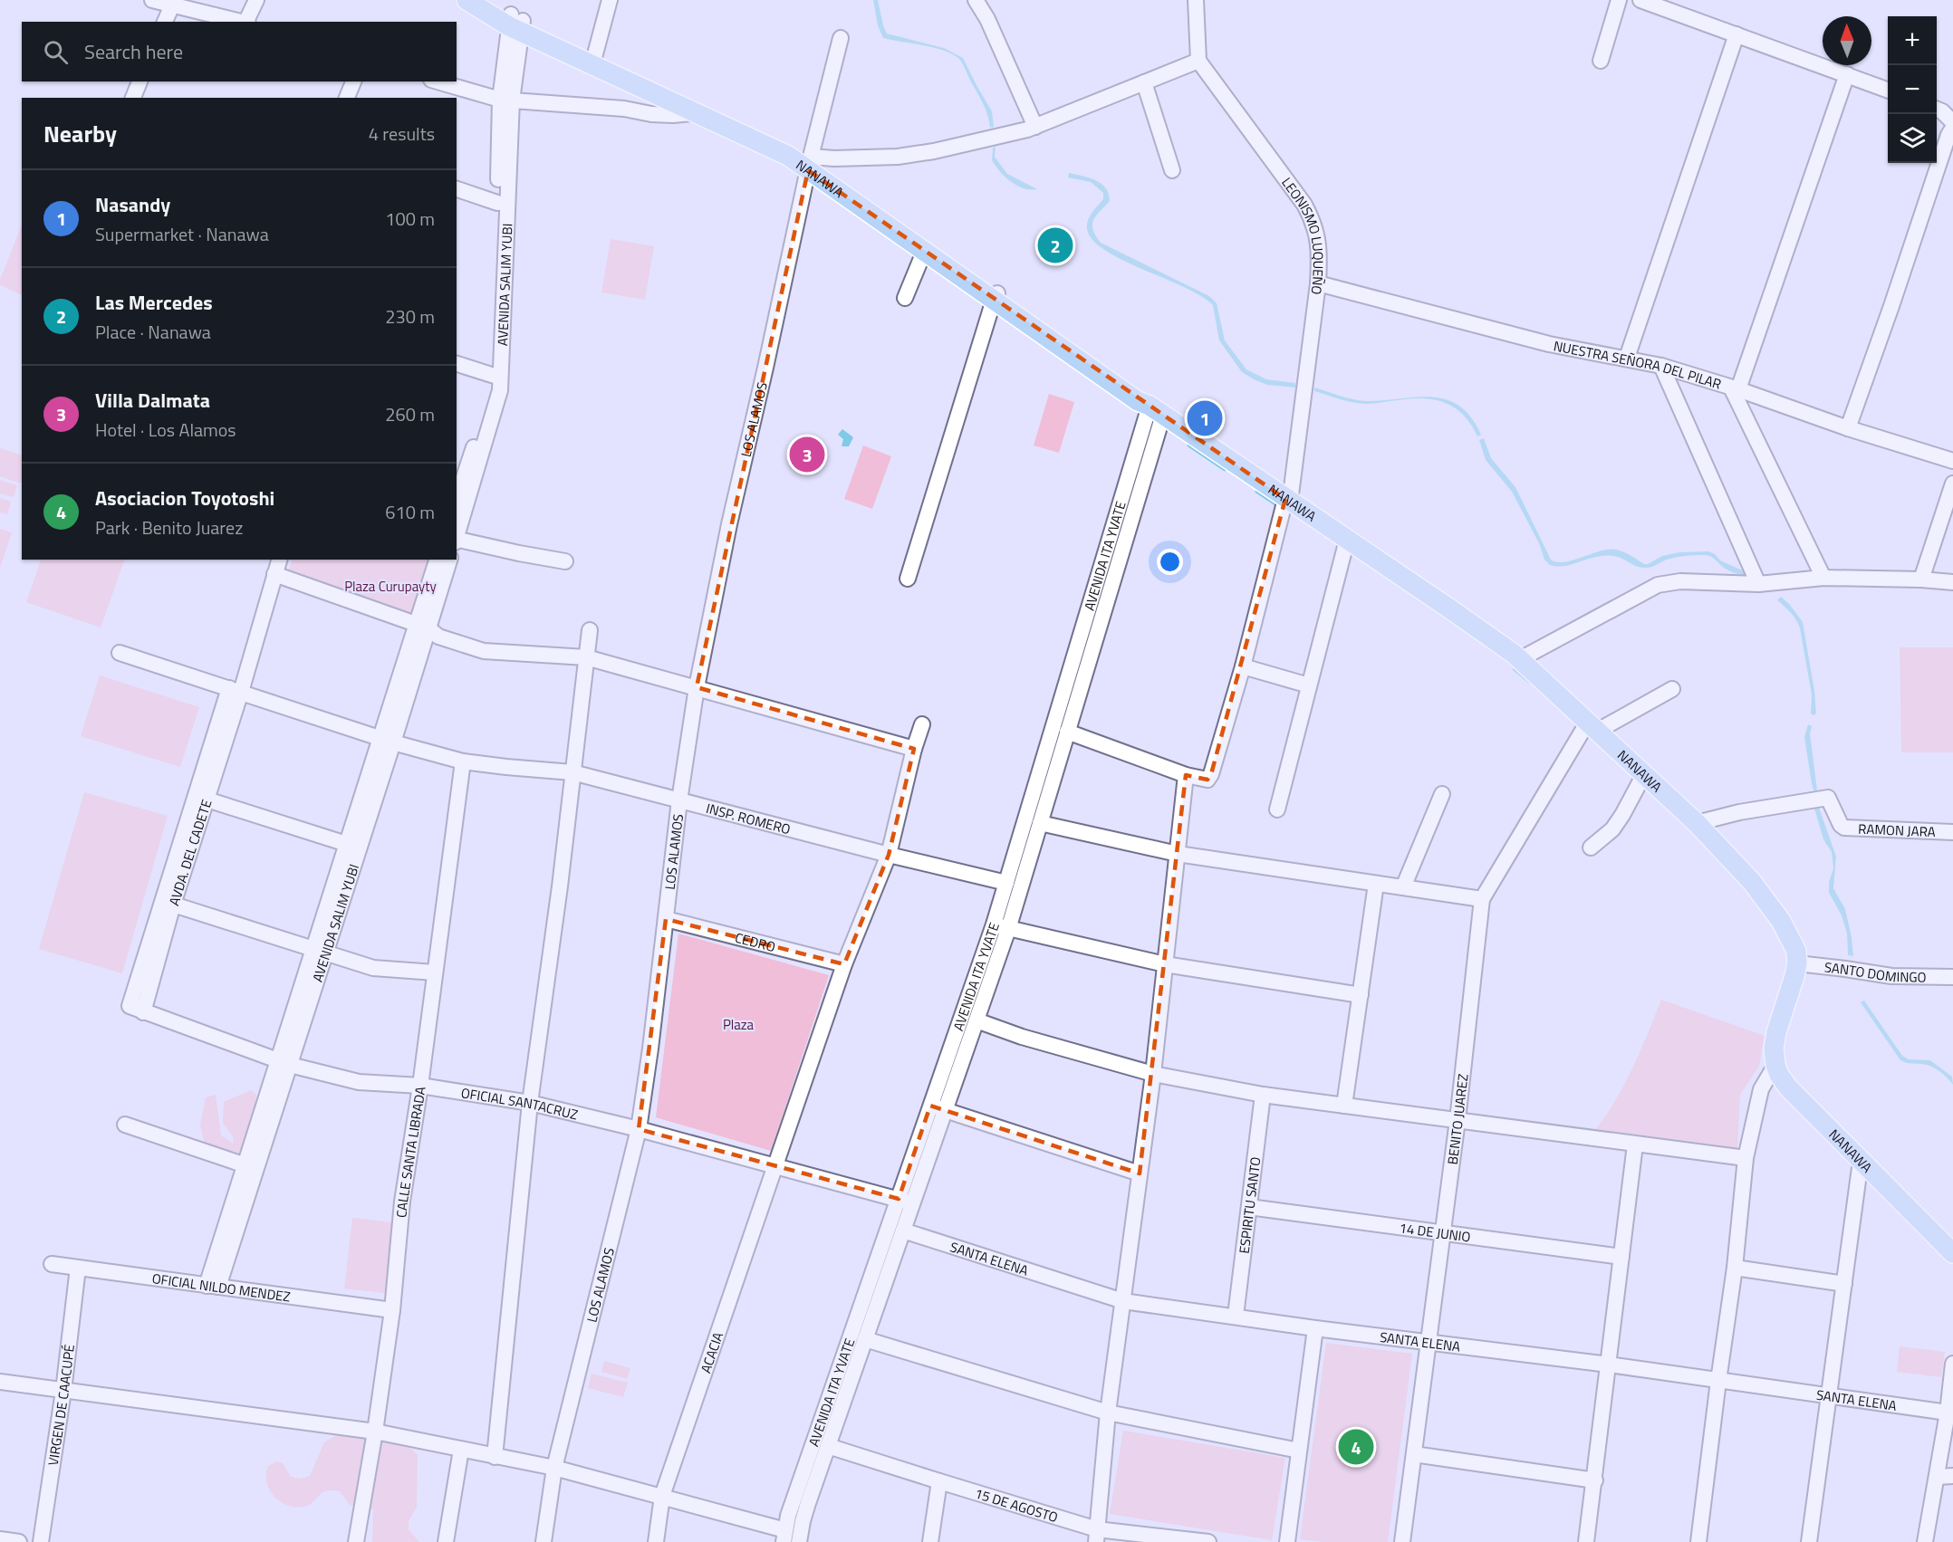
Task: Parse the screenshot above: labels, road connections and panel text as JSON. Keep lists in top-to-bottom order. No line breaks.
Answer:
{"streets":{"main road":["NANAWA"],"street":["LEONISMO LUQUEÑO","AVENIDA SALIM YUBI","NUESTRA SEÑORA DEL PILAR","LOS ALAMOS","AVENIDA ITA YVATE","INSP. ROMERO","RAMON JARA","AVDA. DEL CADETE","CEDRO","SANTO DOMINGO","OFICIAL SANTACRUZ","BENITO JUAREZ","CALLE SANTA LIBRADA","ESPIRITU SANTO","14 DE JUNIO","SANTA ELENA","OFICIAL NILDO MENDEZ","ACACIA","VIRGEN DE CAACUPÉ","15 DE AGOSTO"]},"crossings":[["NANAWA","LEONISMO LUQUEÑO"],["NANAWA","AVENIDA SALIM YUBI"],["NANAWA","LOS ALAMOS"],["NANAWA","AVENIDA ITA YVATE"],["NANAWA","RAMON JARA"],["NANAWA","SANTO DOMINGO"],["NANAWA","BENITO JUAREZ"],["LEONISMO LUQUEÑO","NUESTRA SEÑORA DEL PILAR"],["AVENIDA SALIM YUBI","INSP. ROMERO"],["AVENIDA SALIM YUBI","OFICIAL SANTACRUZ"],["AVENIDA SALIM YUBI","OFICIAL NILDO MENDEZ"],["LOS ALAMOS","INSP. ROMERO"],["LOS ALAMOS","CEDRO"],["LOS ALAMOS","OFICIAL SANTACRUZ"],["AVENIDA ITA YVATE","INSP. ROMERO"],["AVENIDA ITA YVATE","OFICIAL SANTACRUZ"],["AVENIDA ITA YVATE","SANTA ELENA"],["AVENIDA ITA YVATE","15 DE AGOSTO"],["INSP. ROMERO","AVDA. DEL CADETE"],["INSP. ROMERO","CALLE SANTA LIBRADA"],["INSP. ROMERO","ACACIA"],["AVDA. DEL CADETE","OFICIAL SANTACRUZ"],["CEDRO","ACACIA"],["OFICIAL SANTACRUZ","CALLE SANTA LIBRADA"],["OFICIAL SANTACRUZ","ACACIA"],["BENITO JUAREZ","14 DE JUNIO"],["BENITO JUAREZ","SANTA ELENA"],["CALLE SANTA LIBRADA","OFICIAL NILDO MENDEZ"],["ESPIRITU SANTO","14 DE JUNIO"],["ESPIRITU SANTO","SANTA ELENA"],["OFICIAL NILDO MENDEZ","VIRGEN DE CAACUPÉ"]],"parks":["Plaza Curupayty","Plaza"],"north":"top","page":{"map_buttons":["+","−"],"search":"Search here","heading":["Nearby","4 results"],"list":[{"mark":"1","name":"Nasandy","note":"Supermarket · Nanawa","value":"100 m"},{"mark":"2","name":"Las Mercedes","note":"Place · Nanawa","value":"230 m"},{"mark":"3","name":"Villa Dalmata","note":"Hotel · Los Alamos","value":"260 m"},{"mark":"4","name":"Asociacion Toyotoshi","note":"Park · Benito Juarez","value":"610 m"}],"pins":["2","1","3","4"]}}
